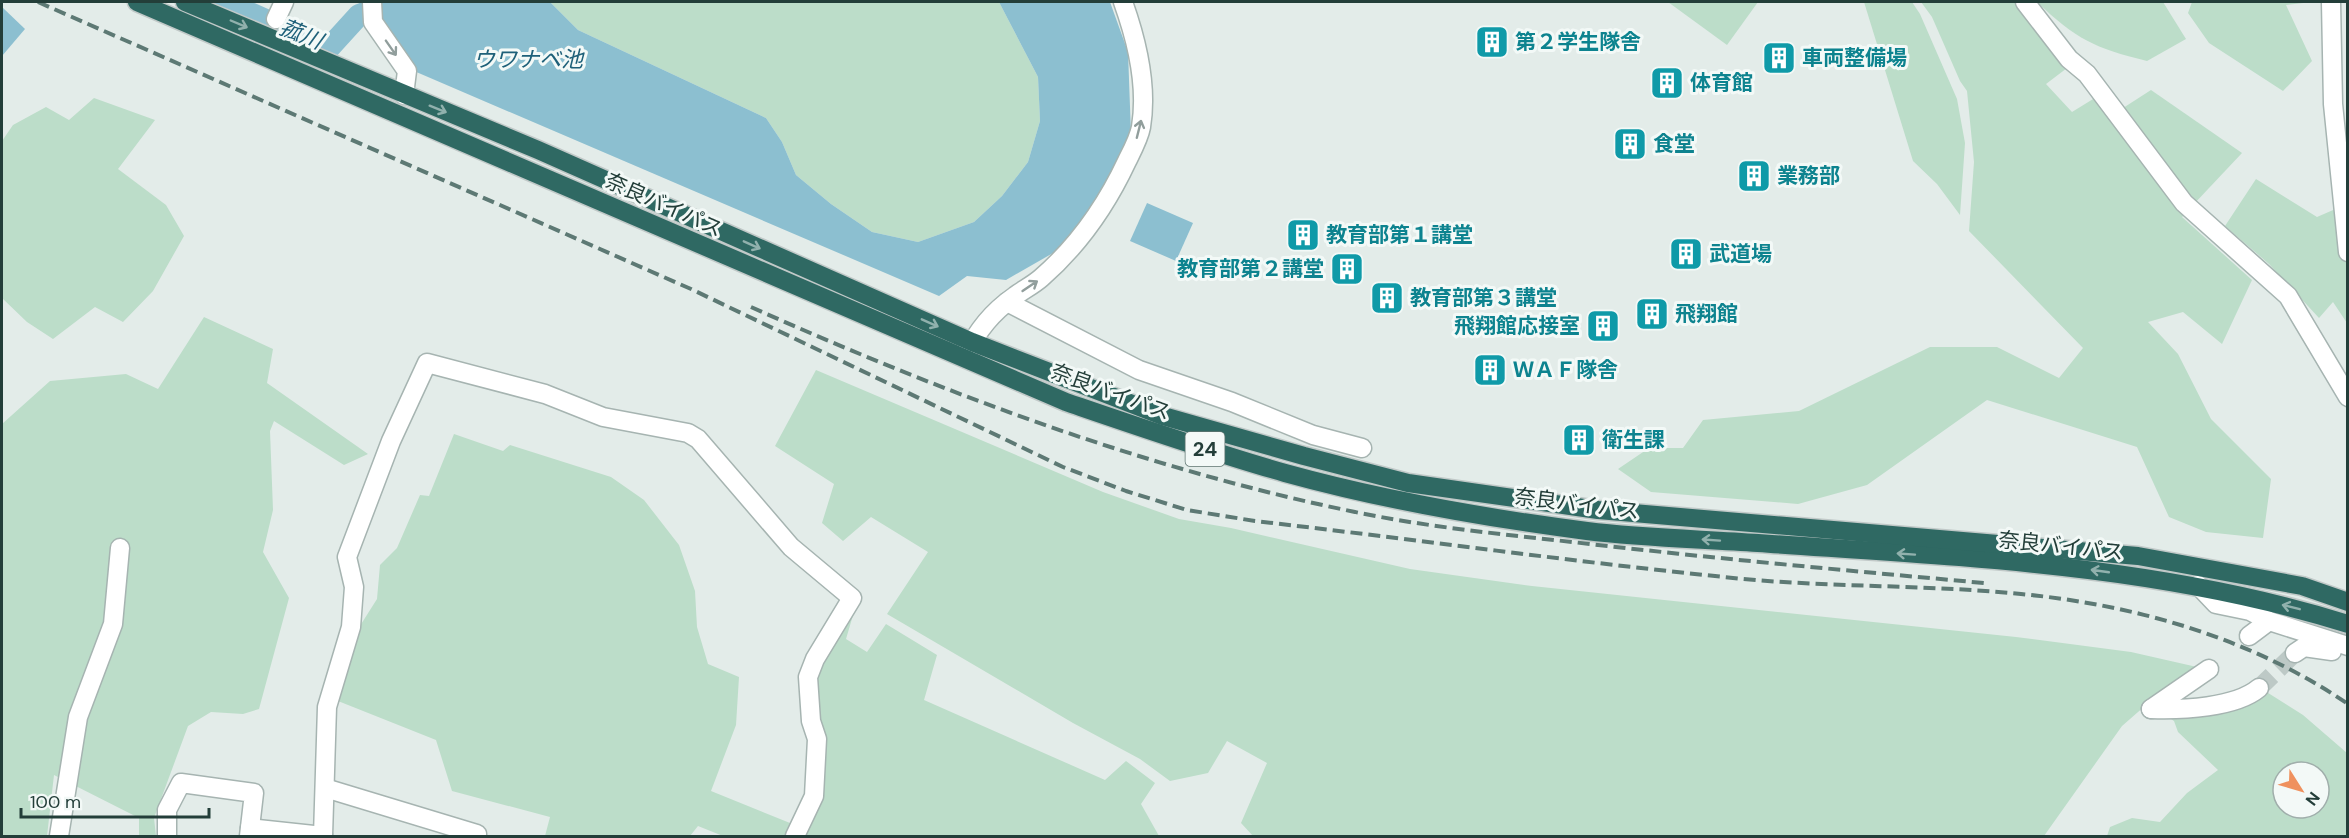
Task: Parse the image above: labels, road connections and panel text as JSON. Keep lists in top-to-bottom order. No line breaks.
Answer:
{"streets":{"highway":["奈良バイパス","24"]},"water":["菰川","ウワナベ池"],"places":{"building":["第２学生隊舎","車両整備場","体育館","食堂","業務部","教育部第１講堂","武道場","教育部第２講堂","教育部第３講堂","飛翔館","飛翔館応接室","ＷＡＦ隊舎","衛生課"]},"scale_bar":"100 m","north":"bottom right"}
